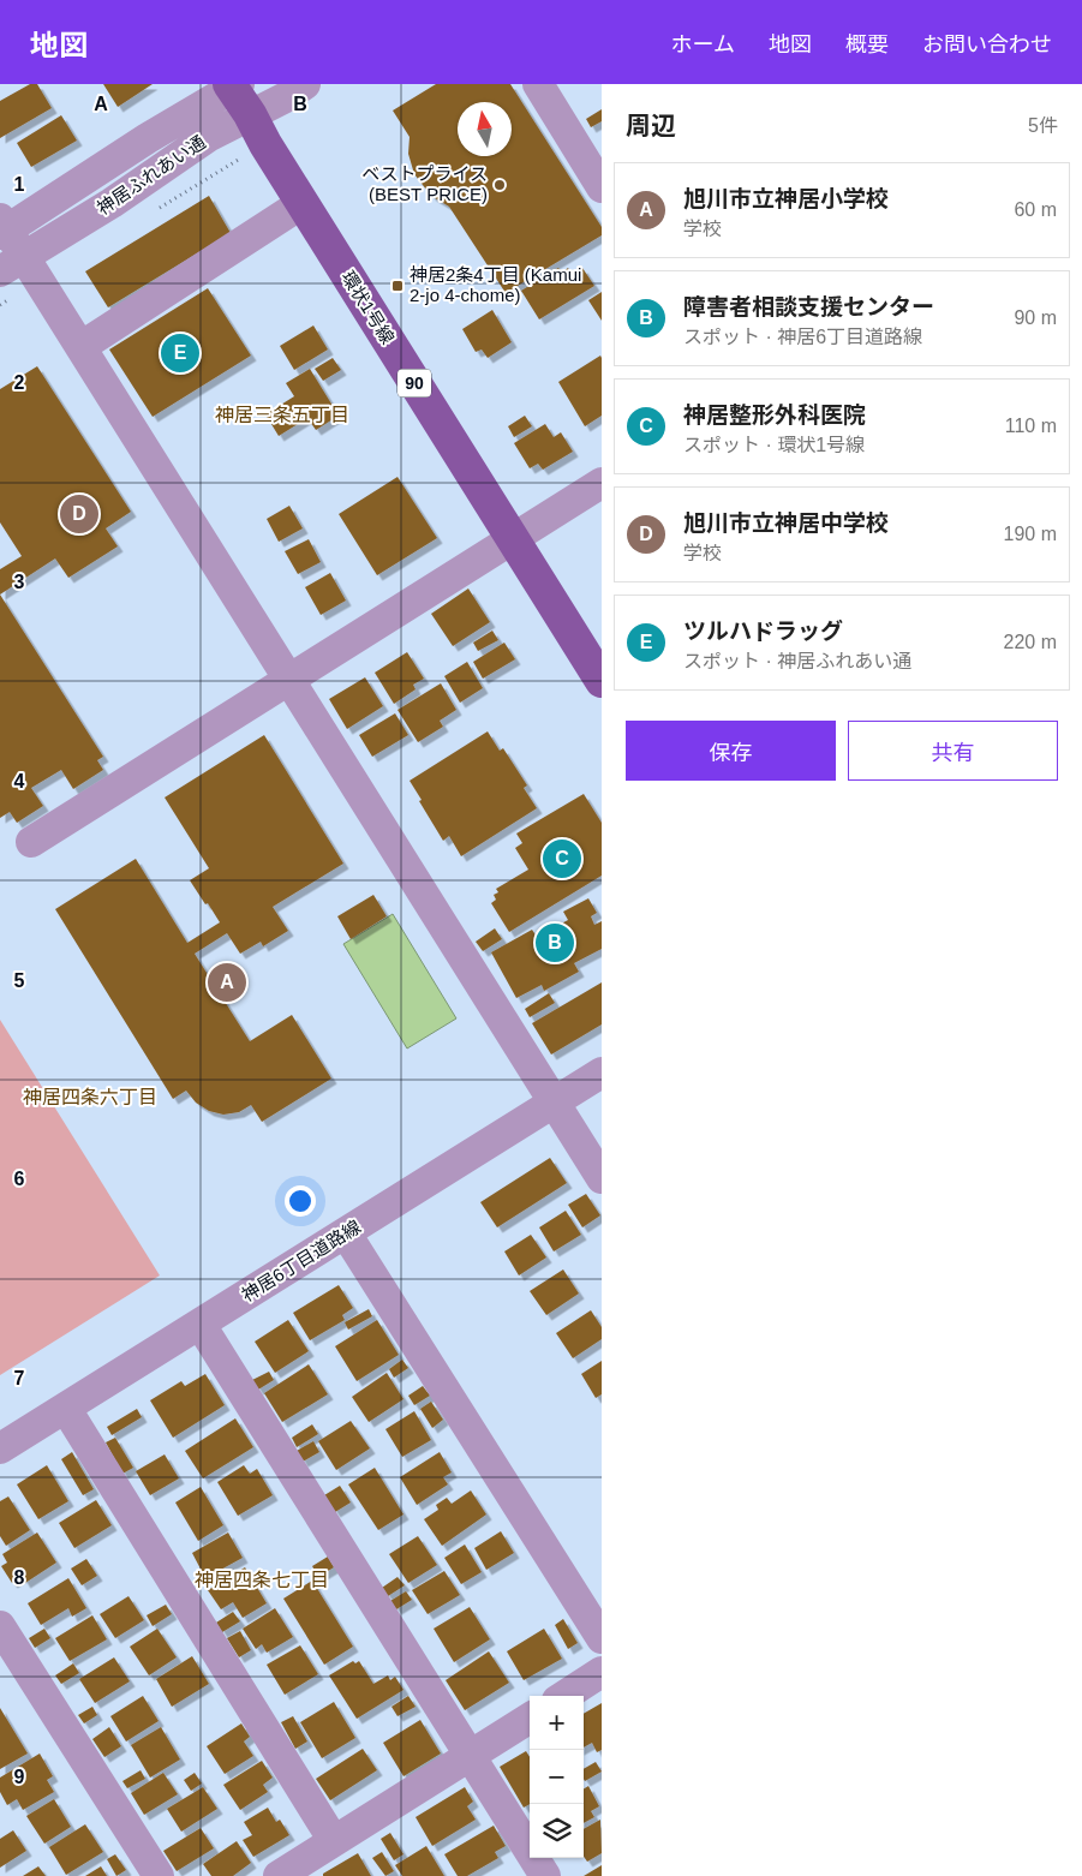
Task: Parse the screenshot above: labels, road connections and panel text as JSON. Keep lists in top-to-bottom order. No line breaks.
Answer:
{"streets":{"main road":["環状1号線","90"],"street":["神居ふれあい通","神居6丁目道路線"]},"crossings":[["神居ふれあい通","環状1号線"]],"districts":["神居三条五丁目","神居四条六丁目","神居四条七丁目"],"places":{"other":["ベストプライス (BEST PRICE)"],"transit":["神居2条4丁目 (Kamui 2-jo 4-chome)"]},"north":"top","page":{"header":"地図","nav":["ホーム","地図","概要","お問い合わせ"],"heading":["周辺","5件"],"list":[{"mark":"A","name":"旭川市立神居小学校","note":"学校","value":"60 m"},{"mark":"B","name":"障害者相談支援センター","note":"スポット · 神居6丁目道路線","value":"90 m"},{"mark":"C","name":"神居整形外科医院","note":"スポット · 環状1号線","value":"110 m"},{"mark":"D","name":"旭川市立神居中学校","note":"学校","value":"190 m"},{"mark":"E","name":"ツルハドラッグ","note":"スポット · 神居ふれあい通","value":"220 m"}],"pins":["E","D","C","B","A"],"buttons":["保存","共有"],"map_buttons":["+","−"]},"grid":{"columns":["A","B"],"rows":["1","2","3","4","5","6","7","8","9"]}}
